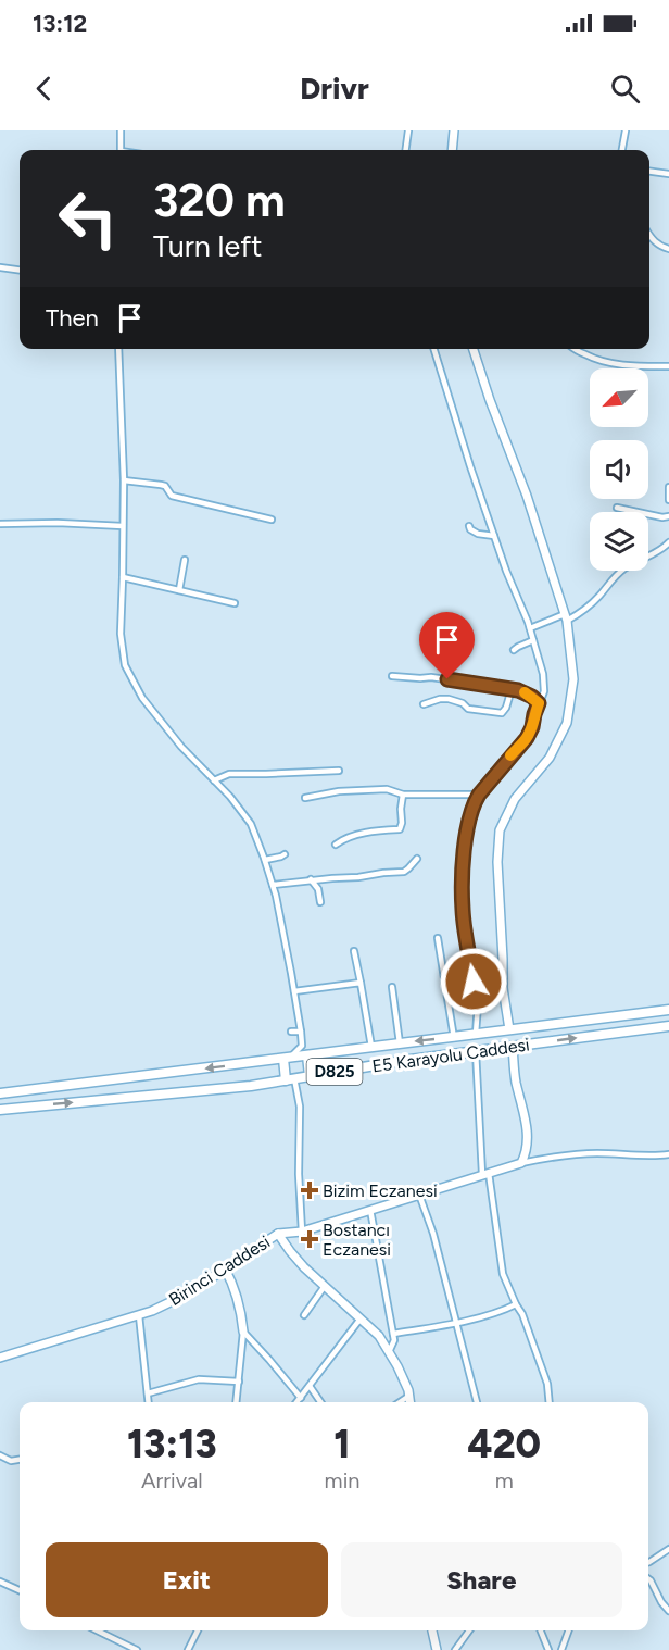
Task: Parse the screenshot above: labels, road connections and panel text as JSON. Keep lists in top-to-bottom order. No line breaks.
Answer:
{"streets":{"highway":["E5 Karayolu Caddesi","D825"],"street":["Birinci Caddesi"]},"places":{"health":["Bizim Eczanesi","Bostancı Eczanesi"]},"north":"bottom left","page":{"status":"13:12","header":"Drivr","turn":["320 m","Turn left"],"then":"Then","eta":["13:13","Arrival","1","min","420","m"],"buttons":["Exit","Share"]}}
